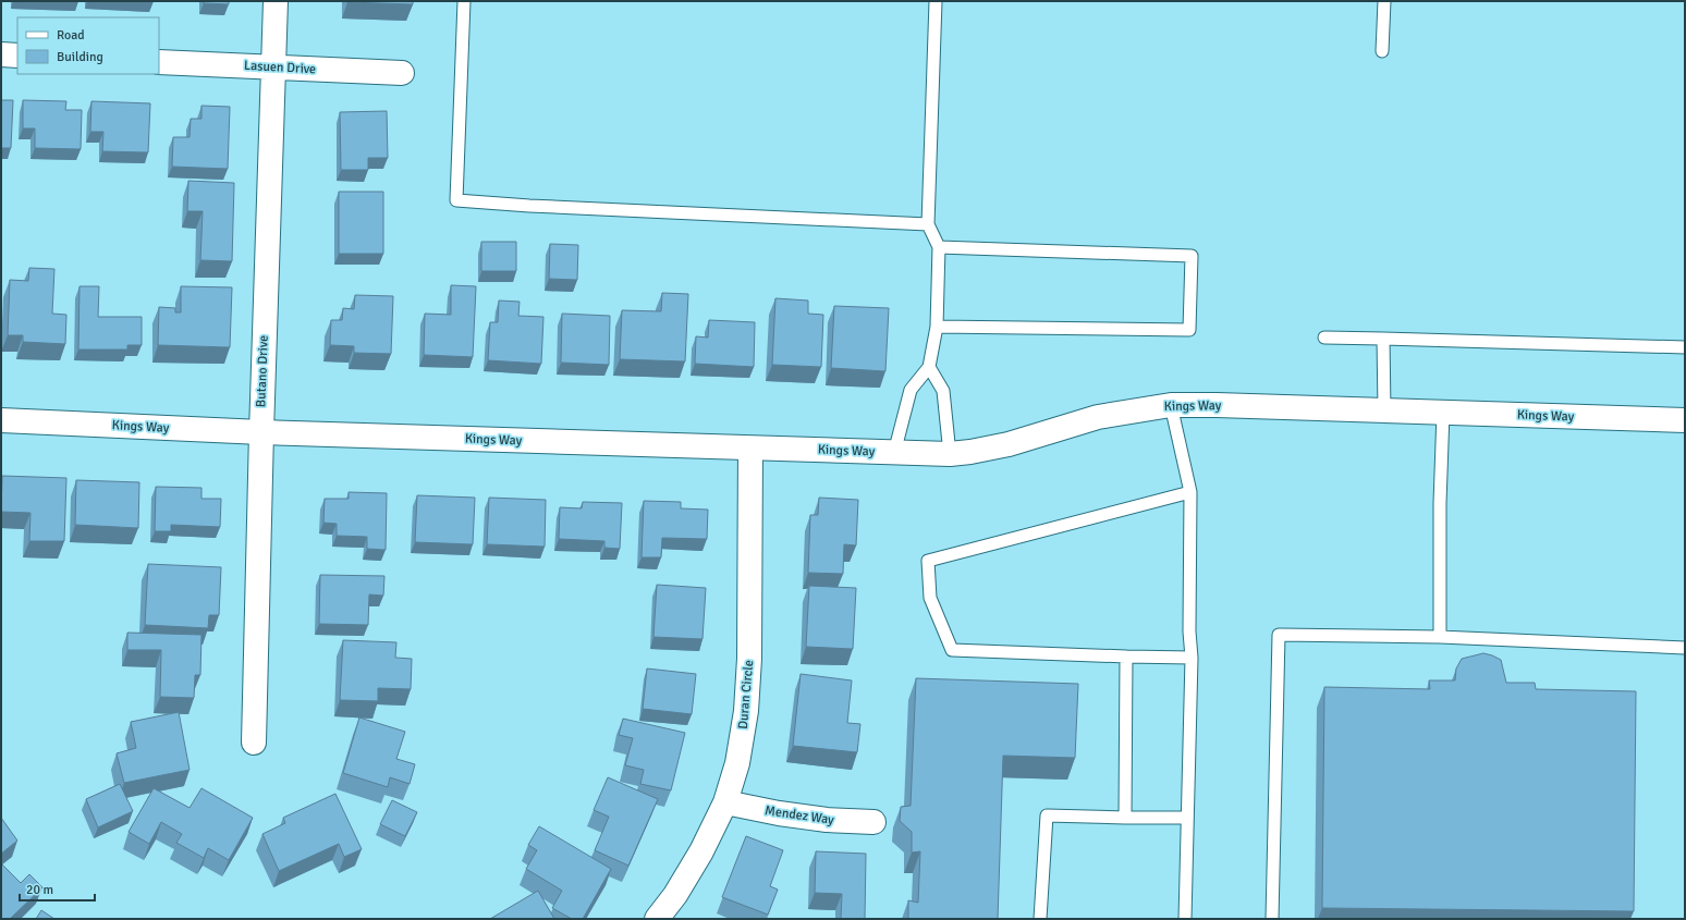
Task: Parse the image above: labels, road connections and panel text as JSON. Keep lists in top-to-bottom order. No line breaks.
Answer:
{"streets":{"street":["Lasuen Drive","Butano Drive","Kings Way","Duran Circle","Mendez Way"]},"crossings":[["Lasuen Drive","Butano Drive"],["Butano Drive","Kings Way"],["Kings Way","Duran Circle"],["Duran Circle","Mendez Way"]],"legend":["Road","Building"],"scale_bar":"20 m"}
